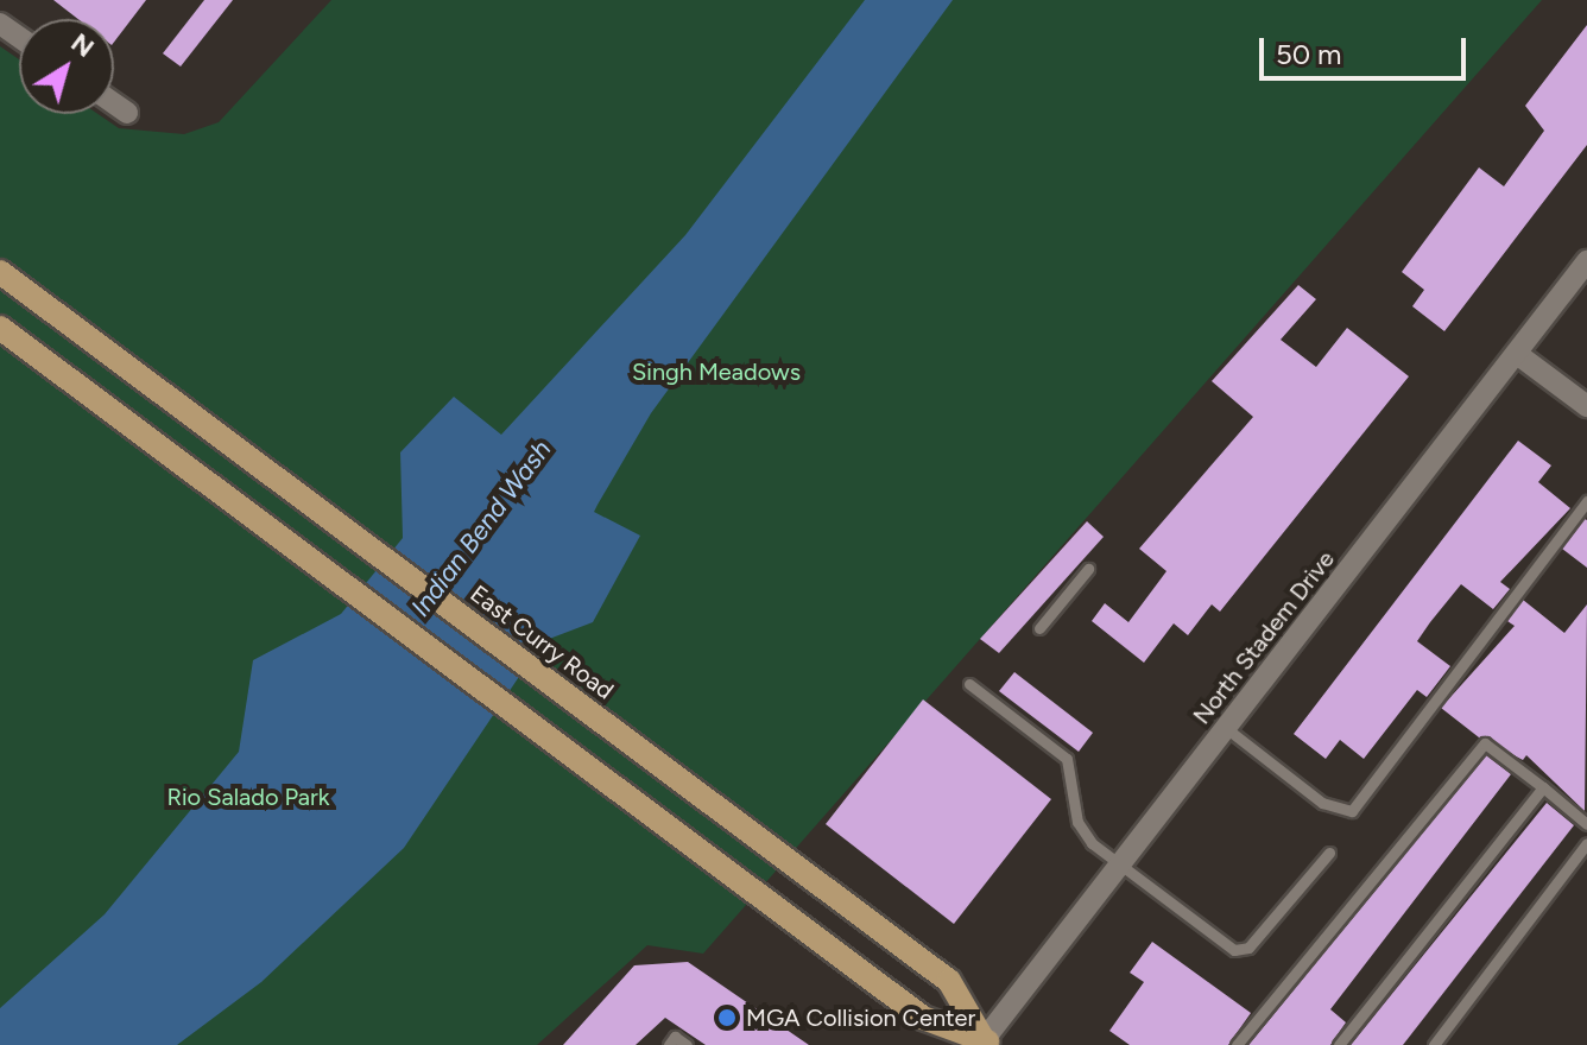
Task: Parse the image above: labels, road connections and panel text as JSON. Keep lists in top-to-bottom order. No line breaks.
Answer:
{"streets":{"main road":["East Curry Road"],"street":["North Stadem Drive"]},"crossings":[["North Stadem Drive","East Curry Road"]],"water":["Indian Bend Wash"],"parks":["Singh Meadows","Rio Salado Park"],"places":["MGA Collision Center"],"scale_bar":"50 m","north":"top right"}
